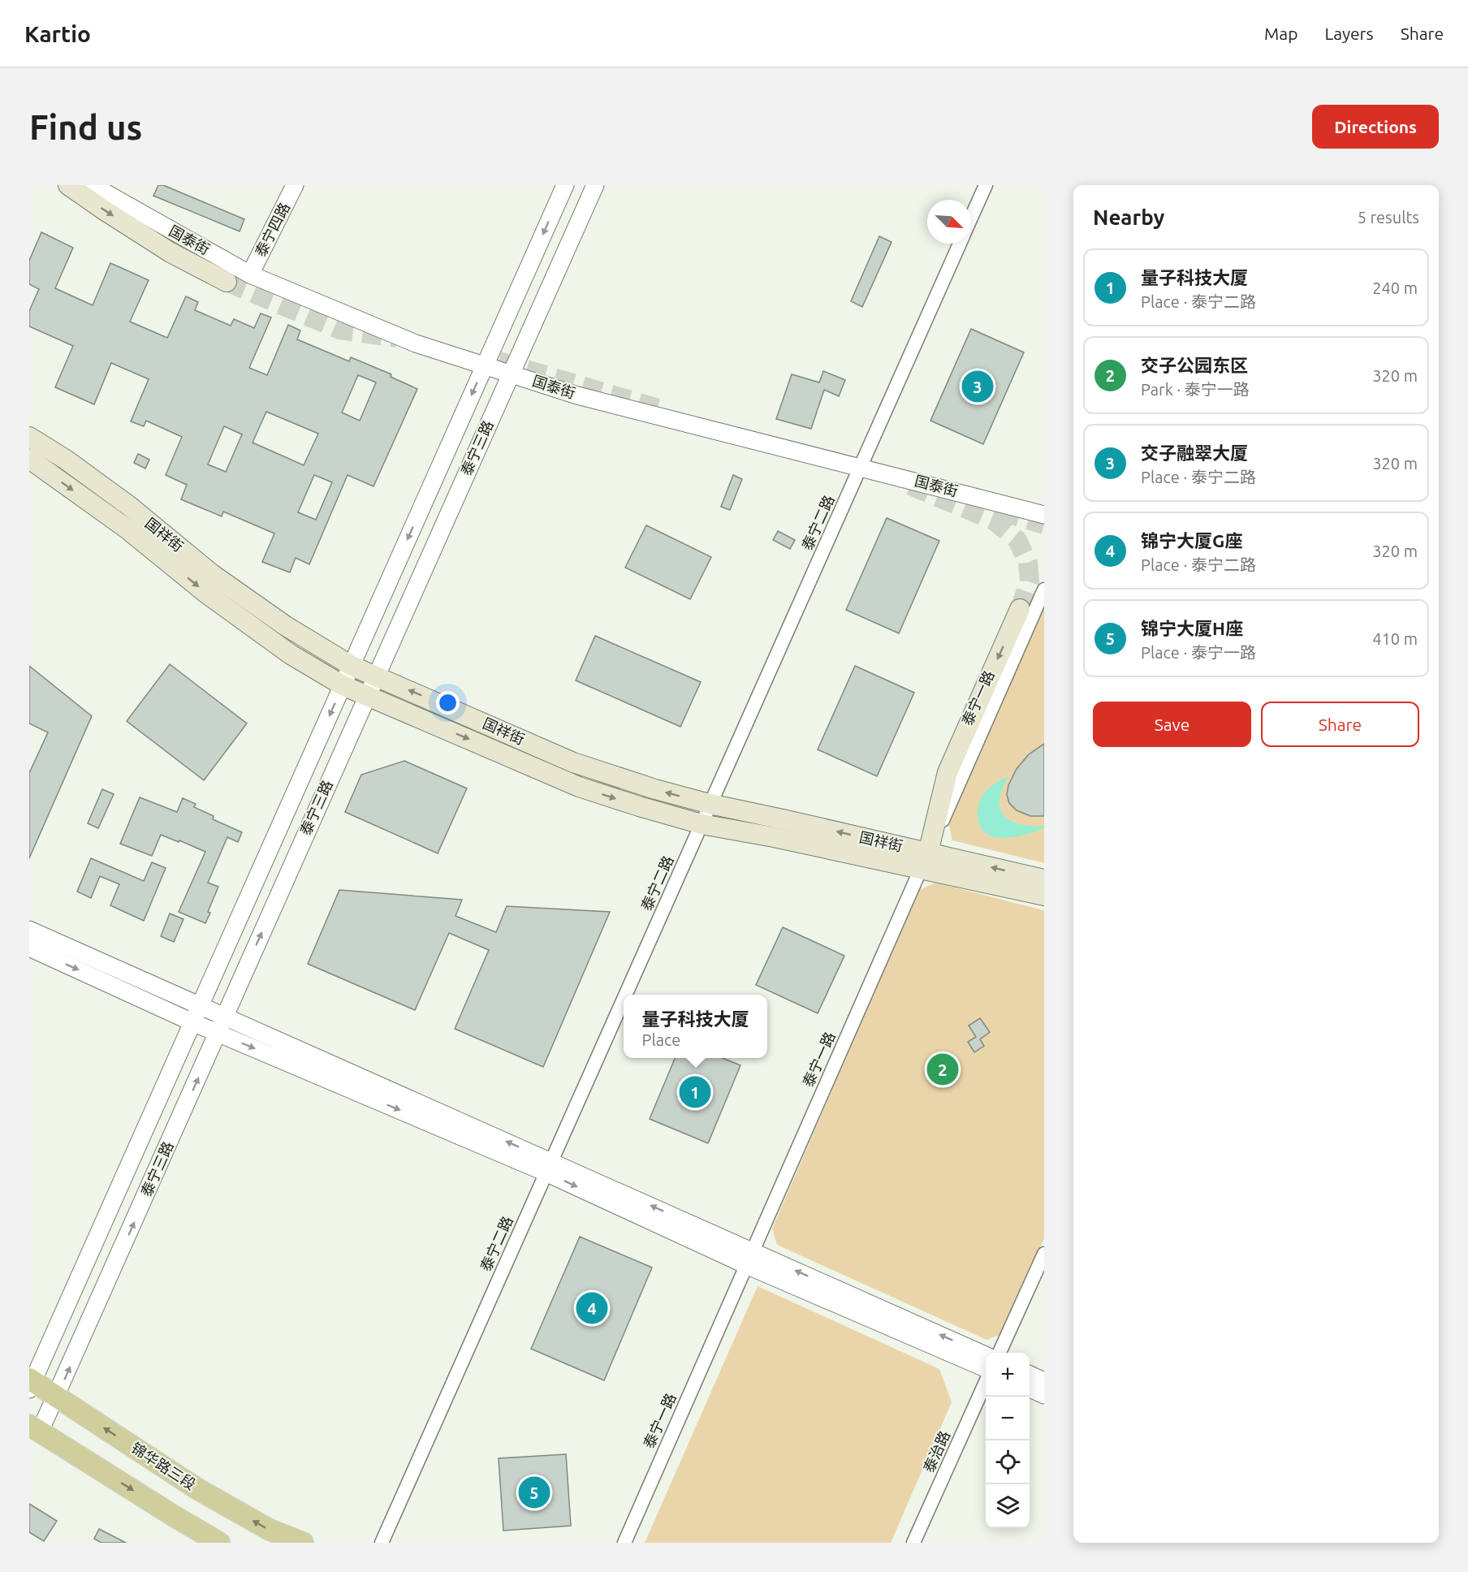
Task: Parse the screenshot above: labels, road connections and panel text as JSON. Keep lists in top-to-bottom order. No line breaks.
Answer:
{"streets":{"main road":["国祥街","锦华路三段"],"street":["泰宁四路","国泰街","泰宁三路","泰宁二路","泰宁一路","泰治路"]},"crossings":[["泰宁四路","国泰街"],["国泰街","泰宁三路"],["国泰街","泰宁二路"],["泰宁三路","国祥街"],["泰宁三路","锦华路三段"],["泰宁二路","国祥街"],["国祥街","泰宁一路"]],"north":"bottom right","page":{"header":"Kartio","nav":["Map","Layers","Share"],"buttons":["Directions",["Save","Share"]],"title":"Find us","heading":["Nearby","5 results"],"list":[{"mark":"1","name":"量子科技大厦","note":"Place · 泰宁二路","value":"240 m"},{"mark":"2","name":"交子公园东区","note":"Park · 泰宁一路","value":"320 m"},{"mark":"3","name":"交子融翠大厦","note":"Place · 泰宁二路","value":"320 m"},{"mark":"4","name":"锦宁大厦G座","note":"Place · 泰宁二路","value":"320 m"},{"mark":"5","name":"锦宁大厦H座","note":"Place · 泰宁一路","value":"410 m"}],"pins":["3","2","1","4","5"],"popup":["量子科技大厦","Place"],"map_buttons":["+","−"]}}
